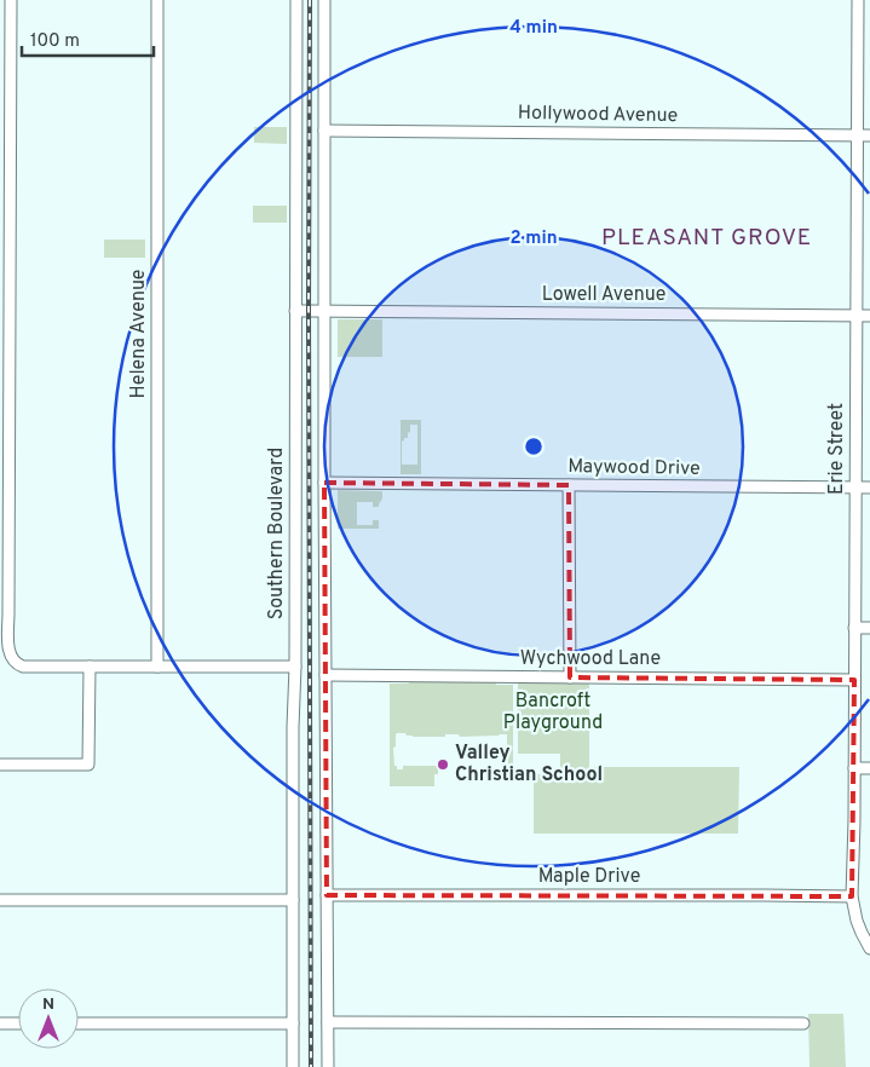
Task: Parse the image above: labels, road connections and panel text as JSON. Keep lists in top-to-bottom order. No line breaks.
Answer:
{"streets":{"street":["Hollywood Avenue","Lowell Avenue","Helena Avenue","Erie Street","Maywood Drive","Southern Boulevard","Wychwood Lane","Maple Drive"]},"crossings":[["Hollywood Avenue","Erie Street"],["Lowell Avenue","Erie Street"],["Lowell Avenue","Southern Boulevard"],["Erie Street","Maywood Drive"],["Erie Street","Wychwood Lane"],["Erie Street","Maple Drive"]],"districts":["PLEASANT GROVE"],"parks":["Bancroft Playground"],"places":["Valley Christian School"],"scale_bar":"100 m","north":"top","rings":["4 min","2 min"]}
